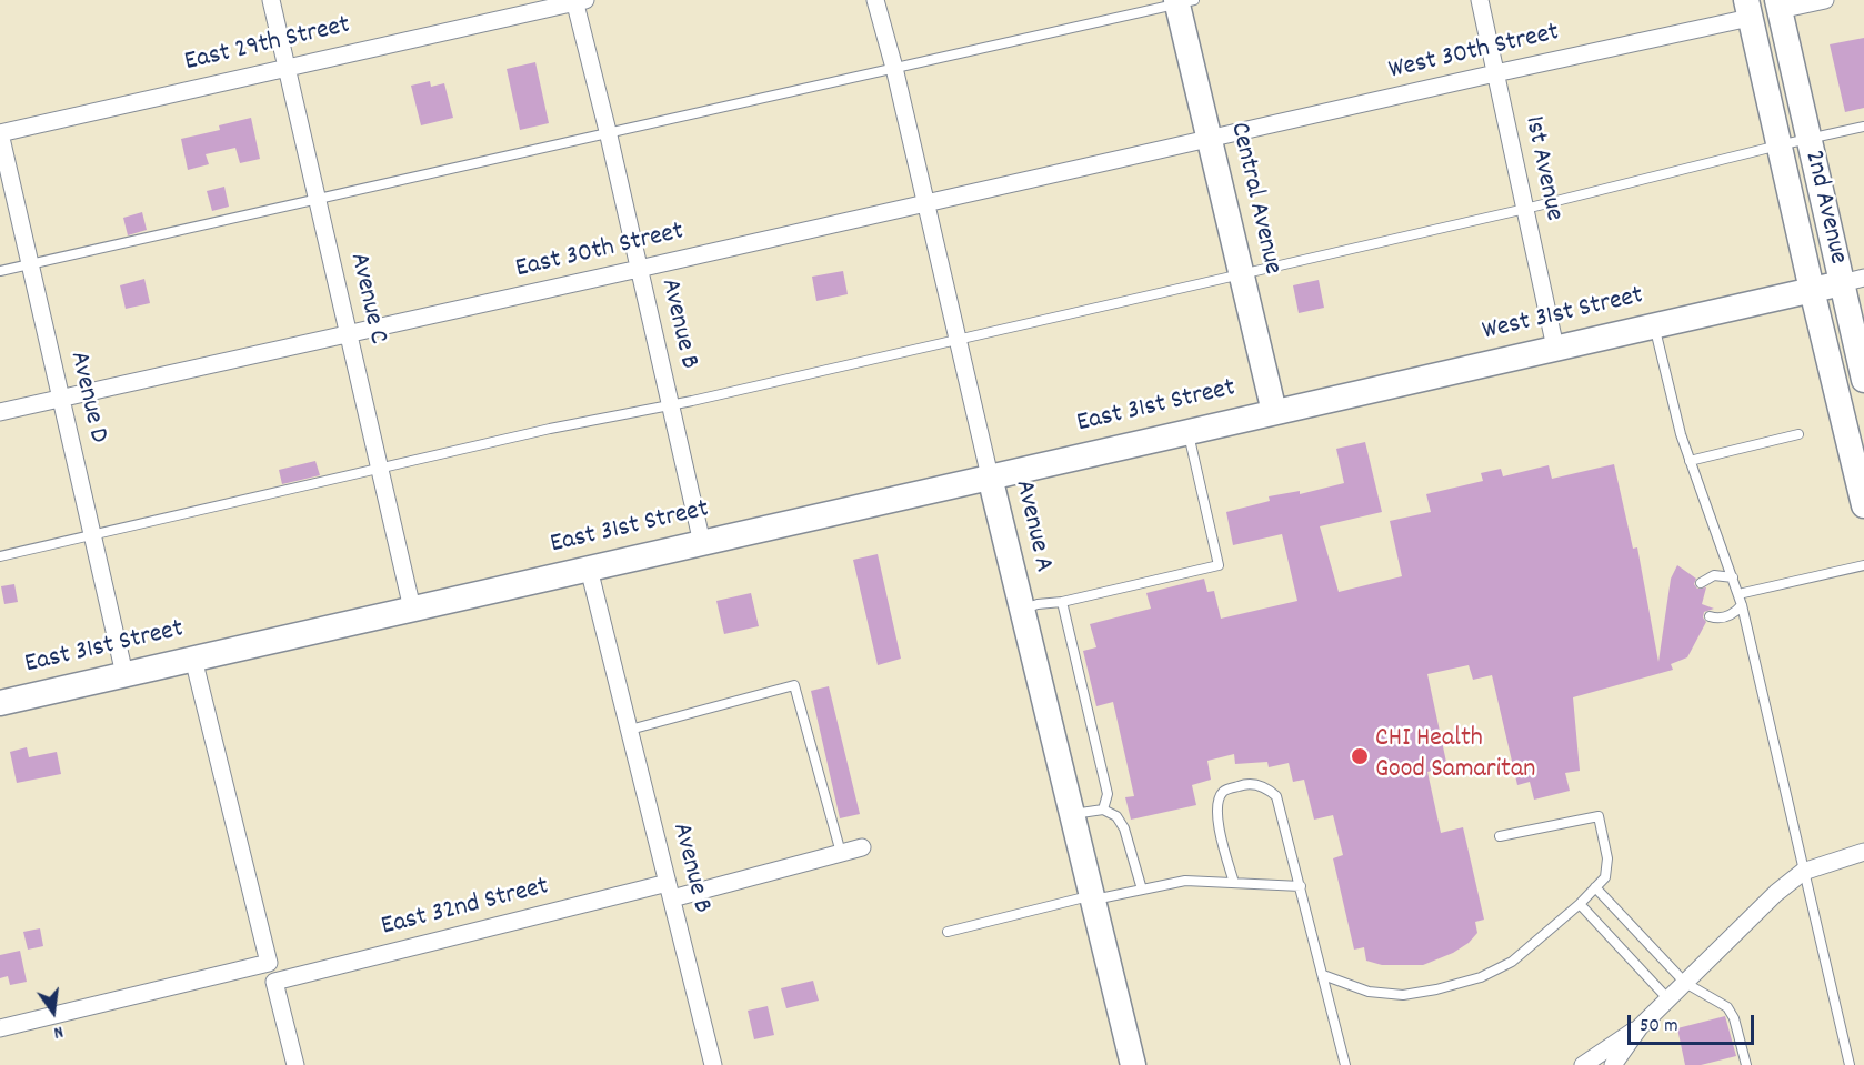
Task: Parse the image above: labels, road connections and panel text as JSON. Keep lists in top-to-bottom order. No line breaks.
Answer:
{"streets":{"street":["East 29th Street","West 30th Street","1st Avenue","Central Avenue","2nd Avenue","East 30th Street","Avenue C","West 31st Street","Avenue B","Avenue D","East 31st Street","Avenue A","East 32nd Street"]},"crossings":[["East 29th Street","Avenue C"],["East 29th Street","Avenue B"],["East 29th Street","Avenue D"],["West 30th Street","1st Avenue"],["West 30th Street","Central Avenue"],["West 30th Street","2nd Avenue"],["West 30th Street","East 30th Street"],["1st Avenue","West 31st Street"],["Central Avenue","East 30th Street"],["Central Avenue","West 31st Street"],["Central Avenue","East 31st Street"],["2nd Avenue","West 31st Street"],["East 30th Street","Avenue C"],["East 30th Street","Avenue B"],["East 30th Street","Avenue D"],["East 30th Street","Avenue A"],["Avenue C","East 31st Street"],["West 31st Street","East 31st Street"],["Avenue B","East 31st Street"],["Avenue B","East 32nd Street"],["Avenue D","East 31st Street"],["East 31st Street","Avenue A"]],"places":["CHI Health Good Samaritan"],"scale_bar":"50 m","north":"bottom"}
